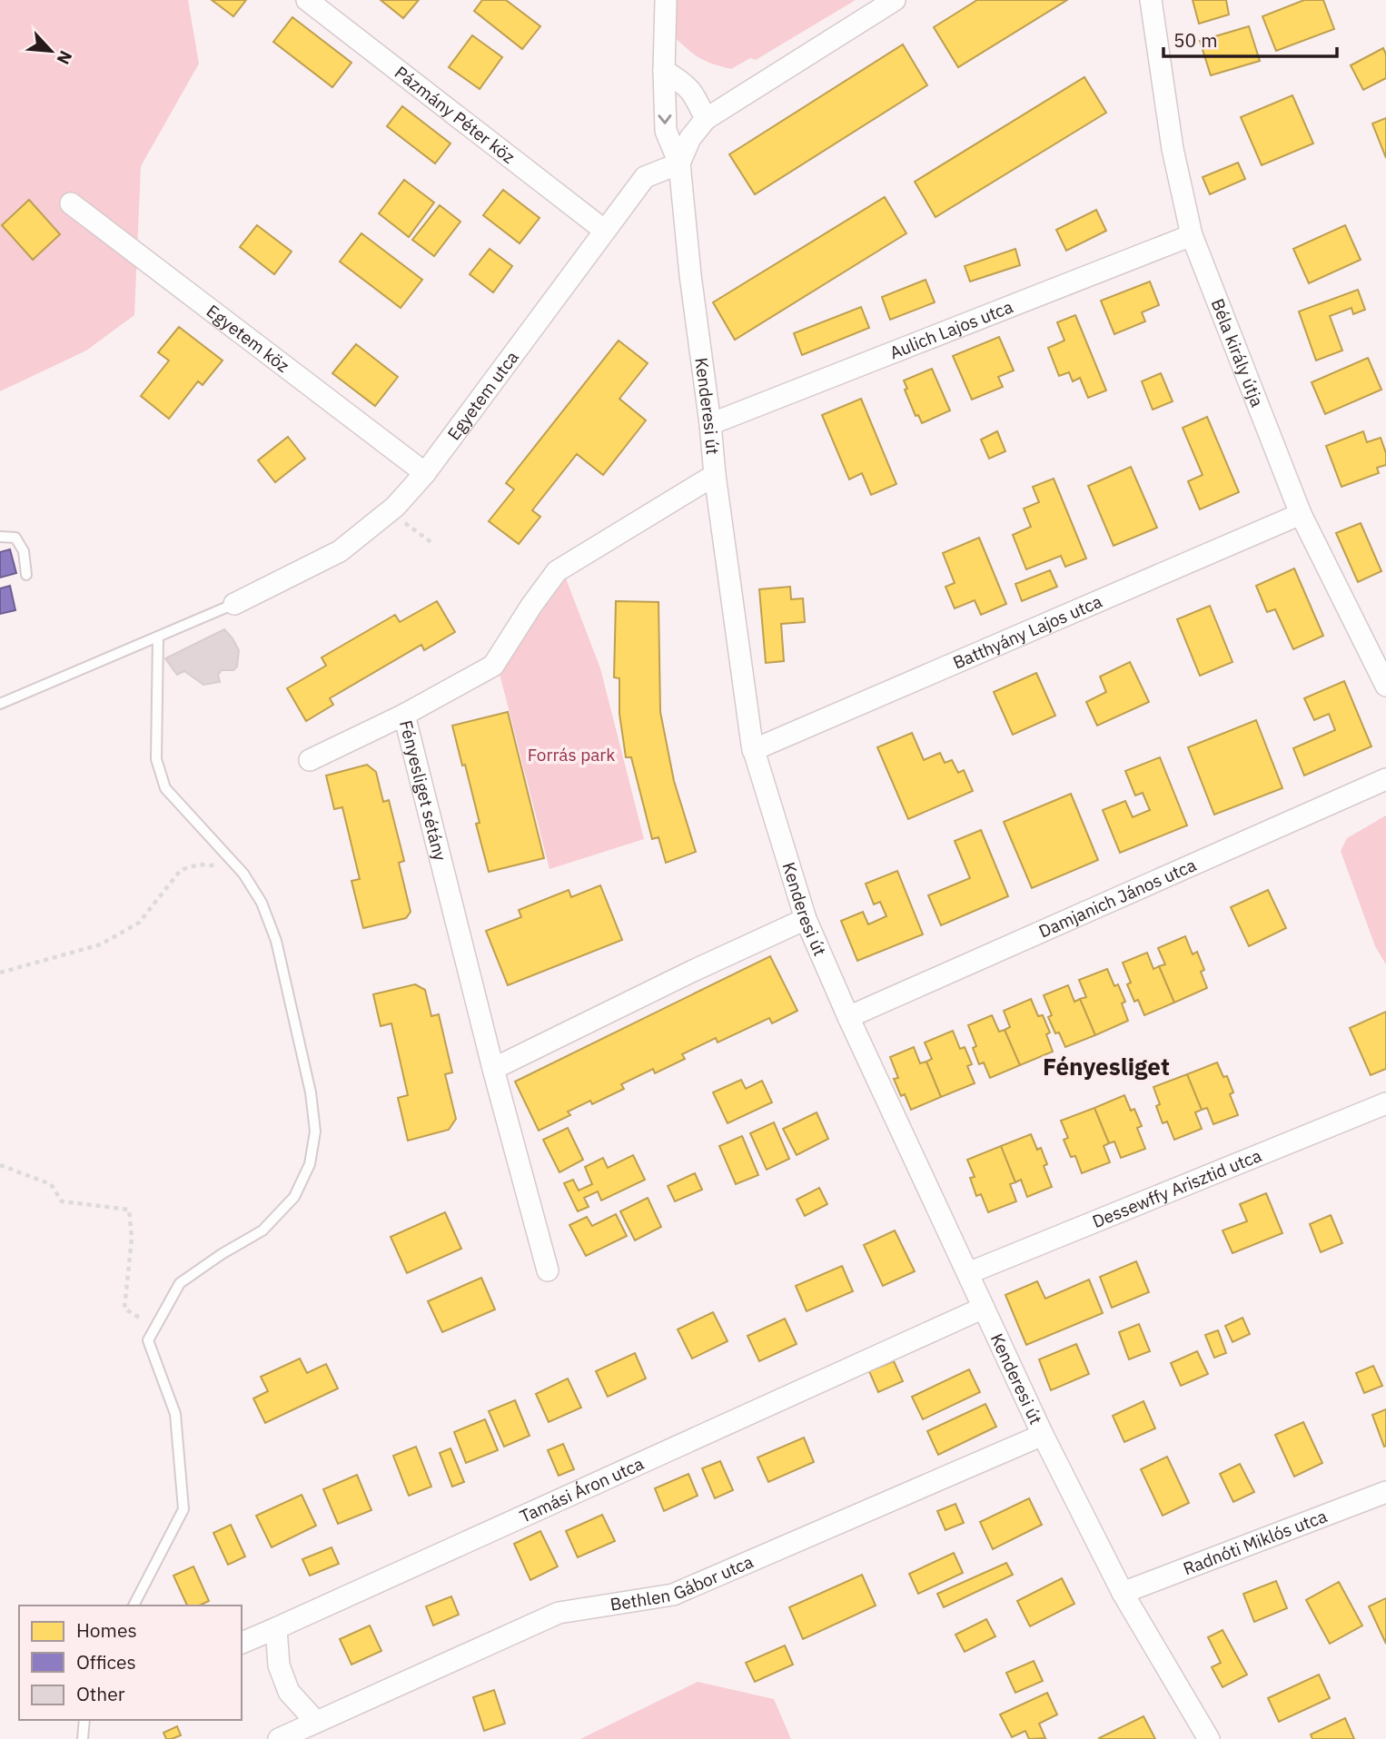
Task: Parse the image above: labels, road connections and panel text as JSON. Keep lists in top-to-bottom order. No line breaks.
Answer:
{"streets":{"street":["Pázmány Péter köz","Aulich Lajos utca","Egyetem köz","Béla király útja","Egyetem utca","Kenderesi út","Batthyány Lajos utca","Fényesliget sétány","Damjanich János utca","Dessewffy Arisztid utca","Tamási Áron utca","Radnóti Miklós utca","Bethlen Gábor utca"]},"crossings":[["Pázmány Péter köz","Egyetem utca"],["Aulich Lajos utca","Béla király útja"],["Aulich Lajos utca","Kenderesi út"],["Egyetem köz","Egyetem utca"],["Béla király útja","Batthyány Lajos utca"],["Egyetem utca","Kenderesi út"],["Kenderesi út","Batthyány Lajos utca"],["Kenderesi út","Fényesliget sétány"],["Kenderesi út","Damjanich János utca"],["Kenderesi út","Dessewffy Arisztid utca"],["Kenderesi út","Tamási Áron utca"],["Kenderesi út","Radnóti Miklós utca"],["Kenderesi út","Bethlen Gábor utca"]],"districts":["Fényesliget"],"parks":["Forrás park"],"legend":["Homes","Offices","Other"],"scale_bar":"50 m","north":"bottom right"}
